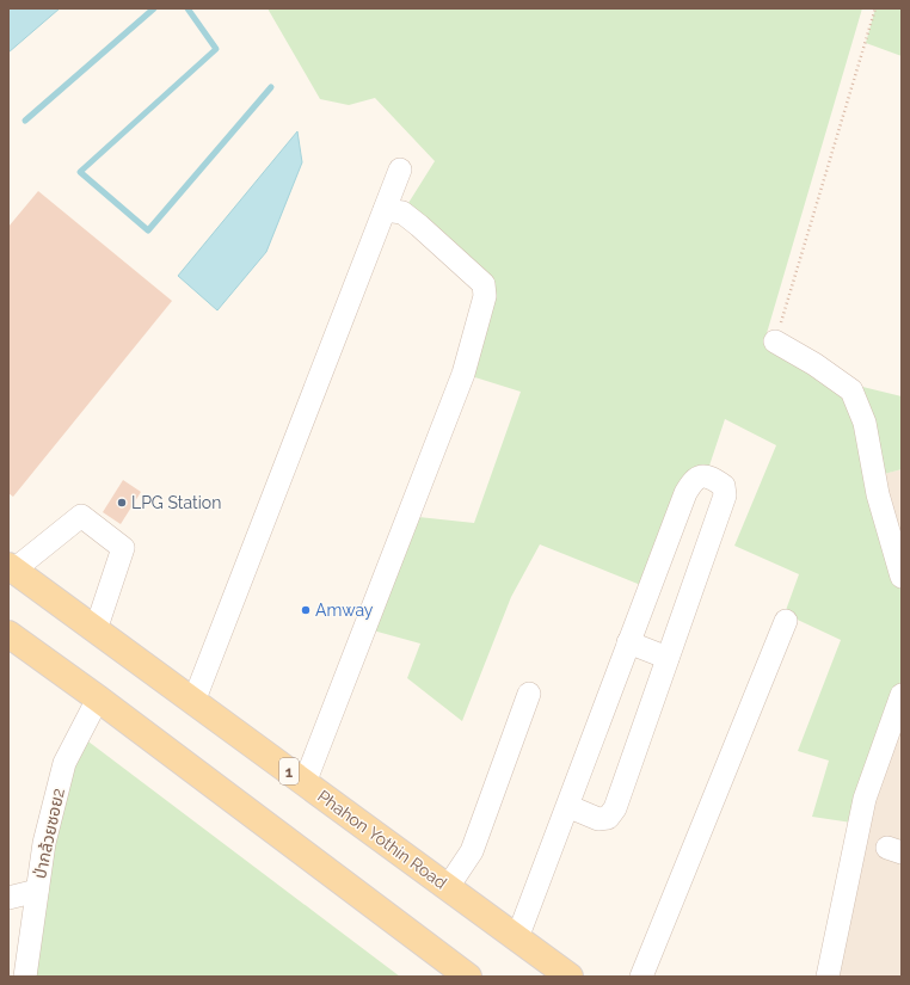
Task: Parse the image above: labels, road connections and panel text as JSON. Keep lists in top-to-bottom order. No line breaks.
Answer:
{"streets":{"main road":["1","Phahon Yothin Road"],"street":["ป่ากล้วยซอย2"]},"places":["LPG Station","Amway"]}
